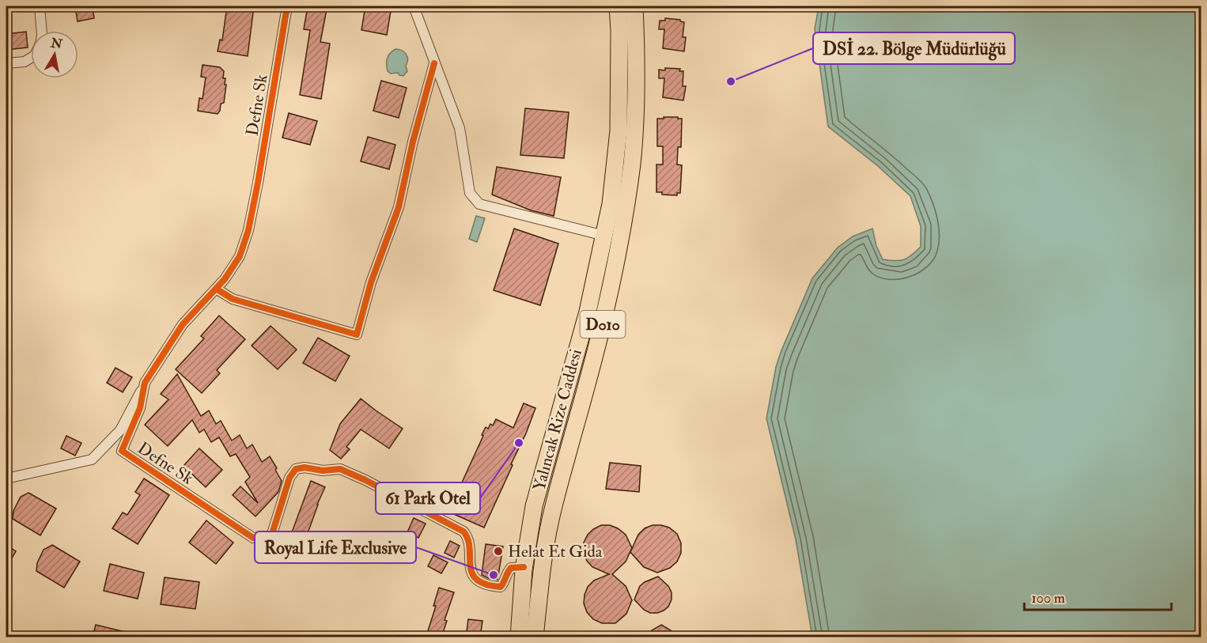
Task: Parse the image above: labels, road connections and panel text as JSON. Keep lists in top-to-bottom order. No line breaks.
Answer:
{"streets":{"highway":["D010","Yalıncak Rize Caddesi"],"street":["Defne Sk"]},"crossings":[["Defne Sk","Yalıncak Rize Caddesi"]],"places":["DSİ 22. Bölge Müdürlüğü","61 Park Otel","Helat Et Gida","Royal Life Exclusive"],"scale_bar":"100 m","north":"top"}
